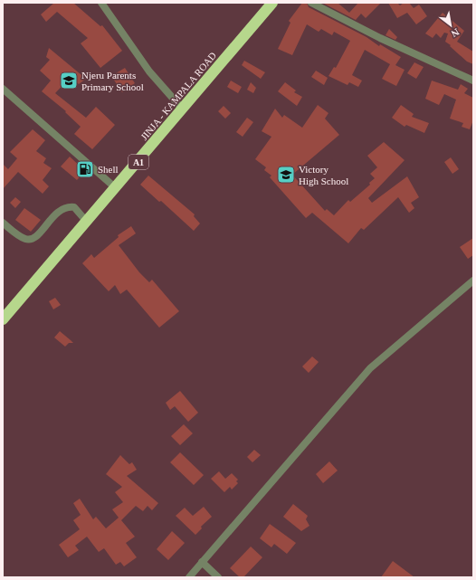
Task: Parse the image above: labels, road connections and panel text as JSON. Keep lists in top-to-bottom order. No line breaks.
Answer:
{"streets":{"highway":["JINJA - KAMPALA ROAD","A1"]},"places":{"school or university":["Njeru Parents Primary School","Victory High School"],"fuel station":["Shell"]},"north":"bottom right"}
